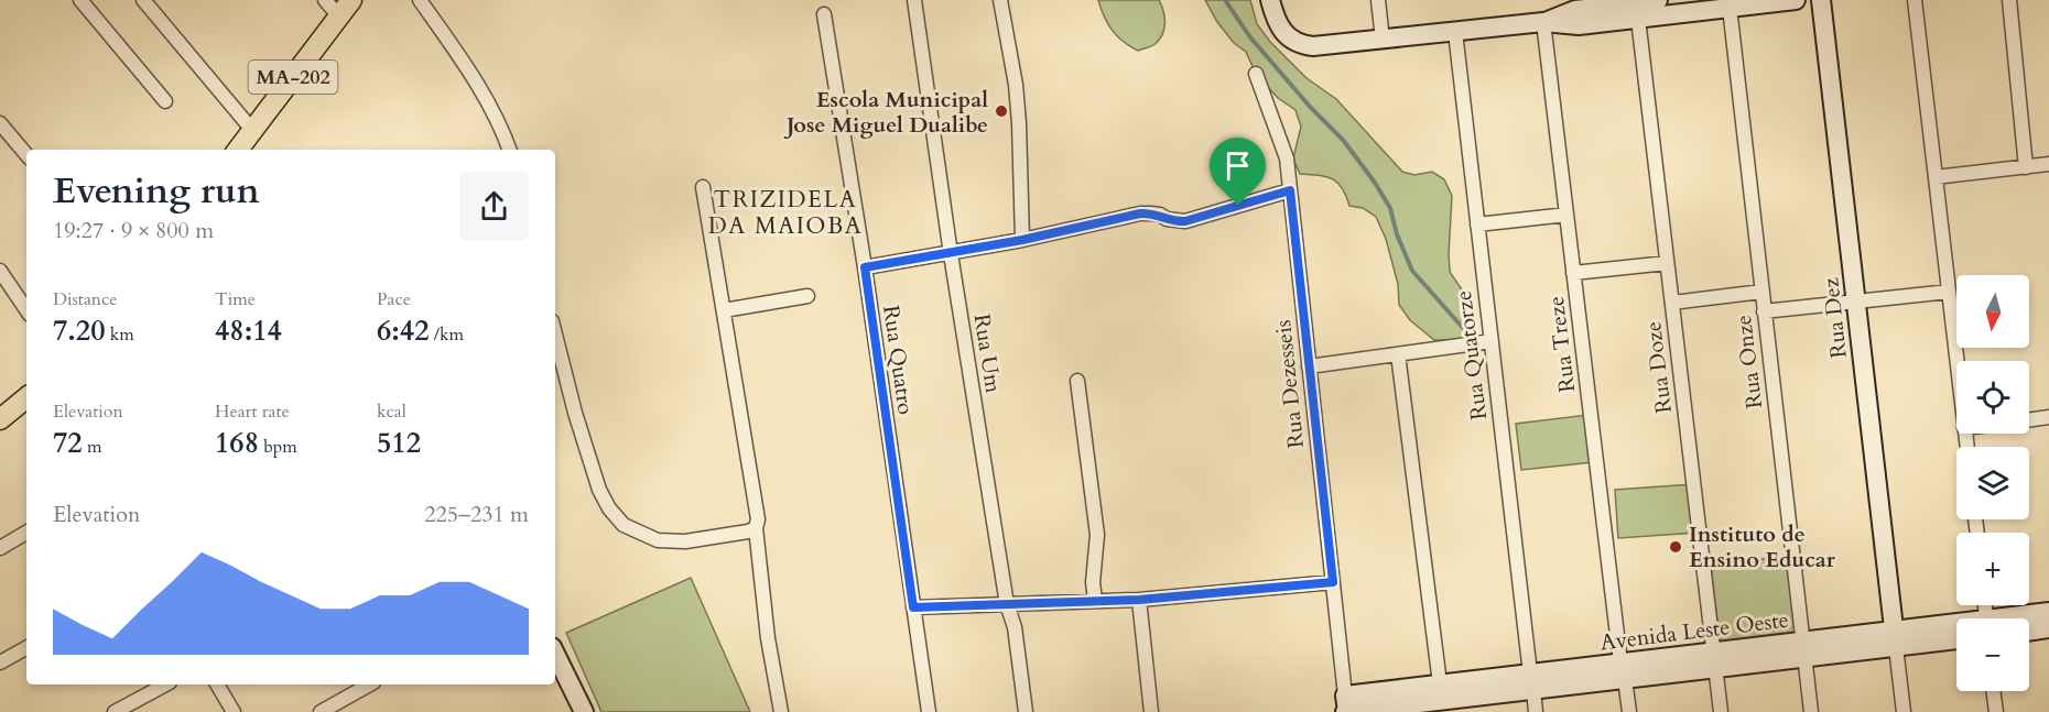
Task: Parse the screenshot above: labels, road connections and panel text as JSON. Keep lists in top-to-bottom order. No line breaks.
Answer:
{"streets":{"main road":["MA-202"],"street":["Rua Dez","Rua Treze","Rua Um","Rua Quatorze","Rua Quatro","Rua Onze","Rua Doze","Rua Dezesseis","Avenida Leste Oeste"]},"crossings":[["Rua Dez","Avenida Leste Oeste"],["Rua Treze","Avenida Leste Oeste"],["Rua Quatorze","Avenida Leste Oeste"],["Rua Onze","Avenida Leste Oeste"],["Rua Doze","Avenida Leste Oeste"],["Rua Dezesseis","Avenida Leste Oeste"]],"districts":["TRIZIDELA DA MAIOBA"],"places":["Escola Municipal Jose Miguel Dualibe","Instituto de Ensino Educar"],"north":"bottom","page":{"heading":["Evening run","19:27 · 9 × 800 m"],"stats":[["Distance","7.20 km"],["Time","48:14"],["Pace","6:42 /km"],["Elevation","72 m"],["Heart rate","168 bpm"],["kcal","512"]],"map_buttons":["+","−"],"chart":["Elevation","225–231 m"]}}
